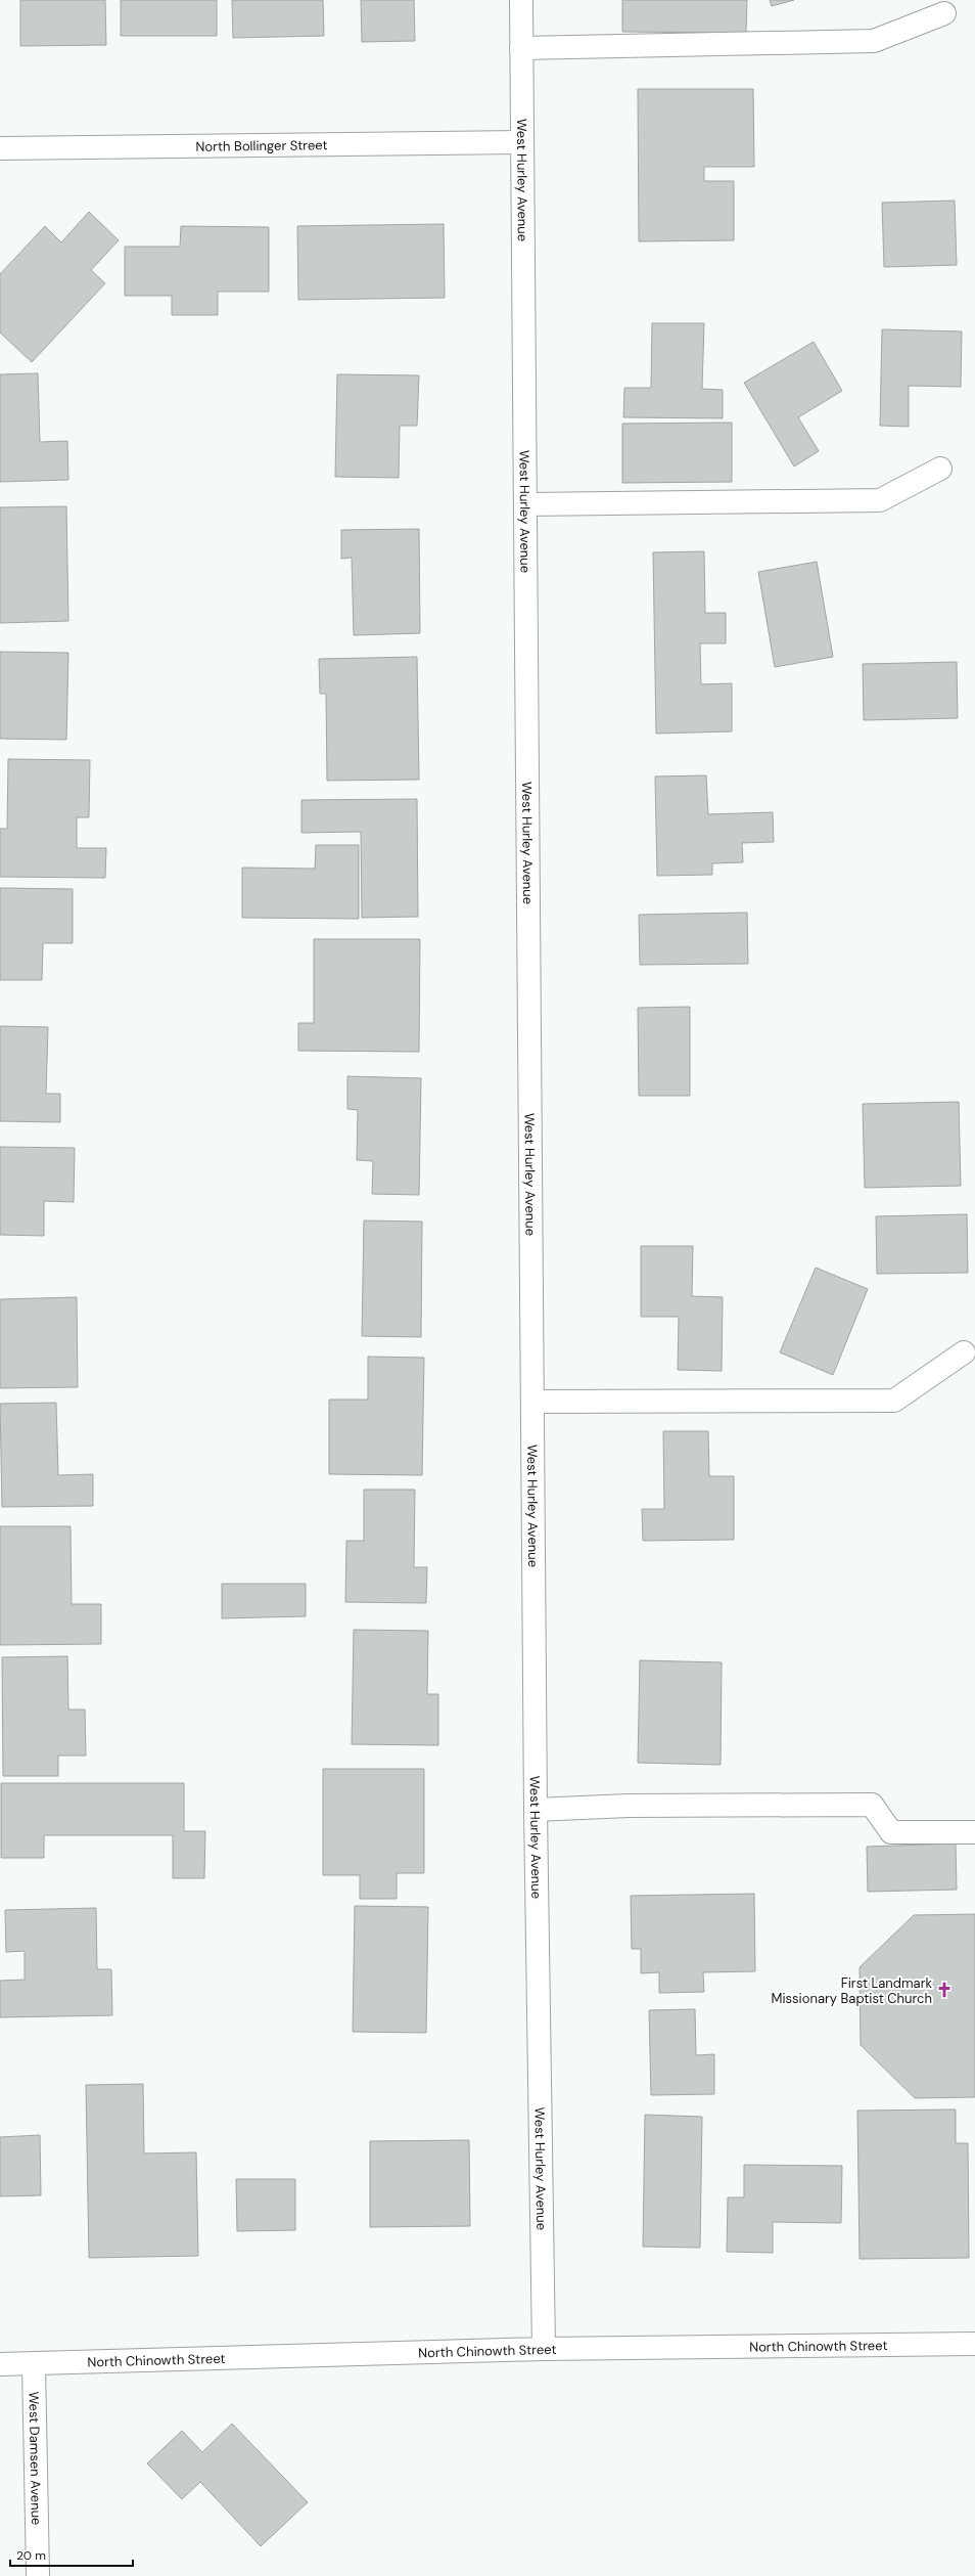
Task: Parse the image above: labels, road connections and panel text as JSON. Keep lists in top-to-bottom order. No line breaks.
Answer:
{"streets":{"street":["North Bollinger Street","West Hurley Avenue","North Chinowth Street","West Damsen Avenue"]},"crossings":[["North Bollinger Street","West Hurley Avenue"],["West Hurley Avenue","North Chinowth Street"],["North Chinowth Street","West Damsen Avenue"]],"places":{"church":["First Landmark Missionary Baptist Church"]},"scale_bar":"20 m"}
